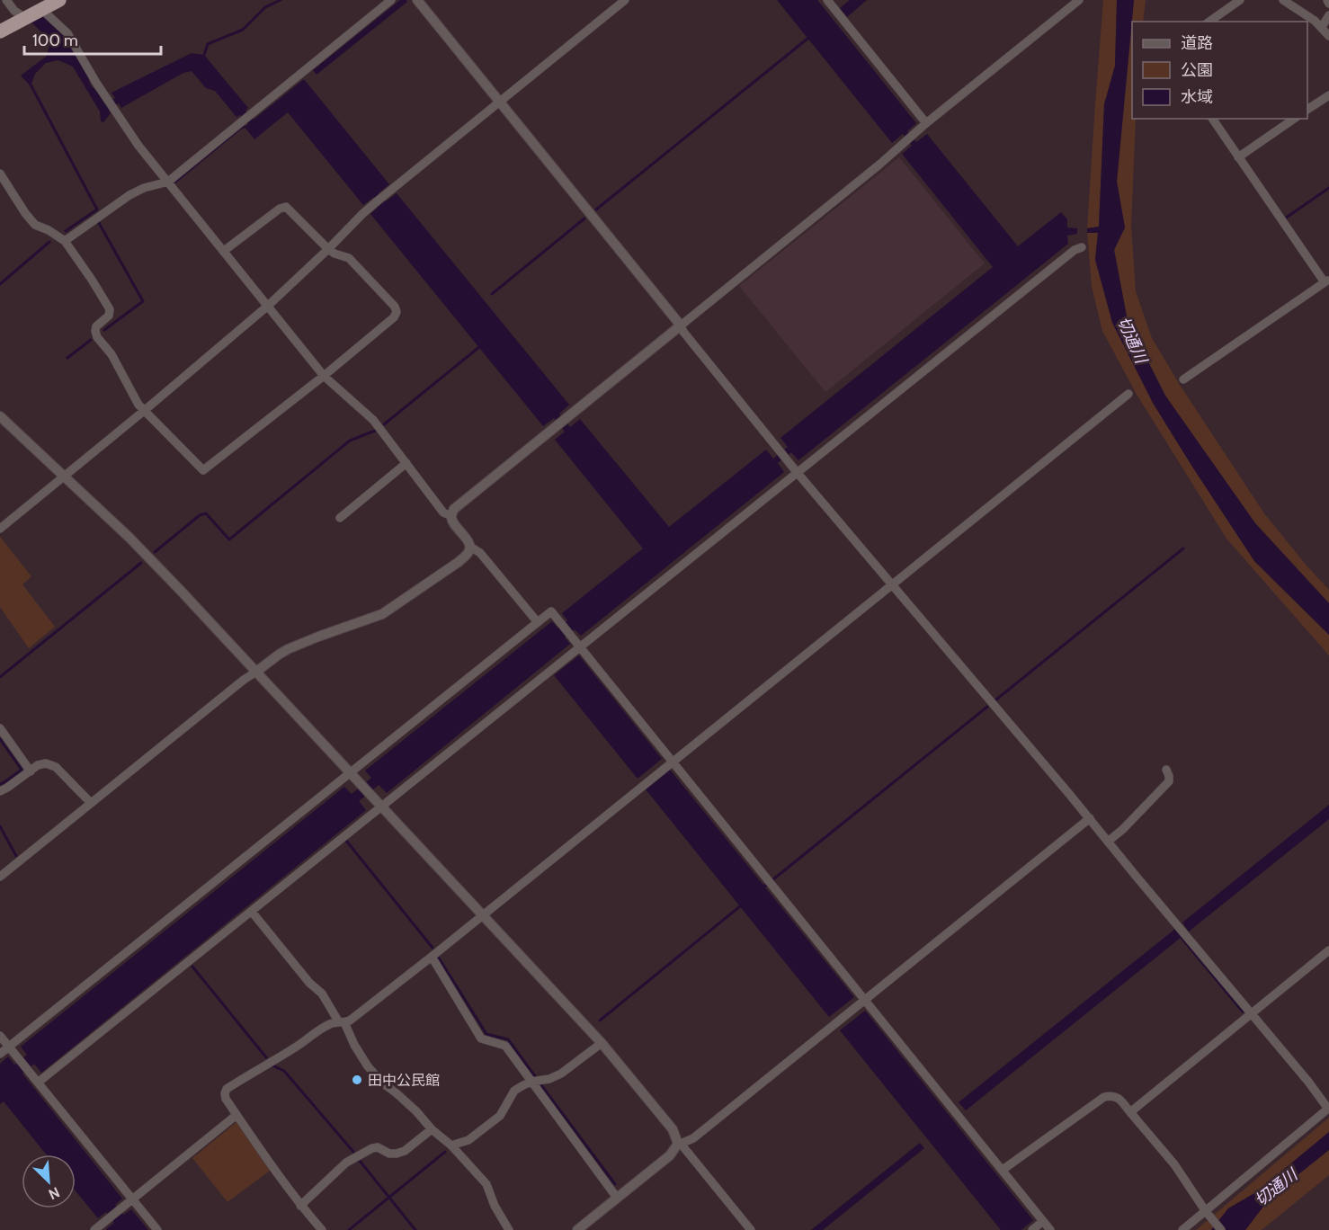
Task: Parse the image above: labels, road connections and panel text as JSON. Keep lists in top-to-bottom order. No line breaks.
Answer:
{"water":["切通川"],"places":["田中公民館"],"legend":["道路","公園","水域"],"scale_bar":"100 m","north":"bottom right"}
